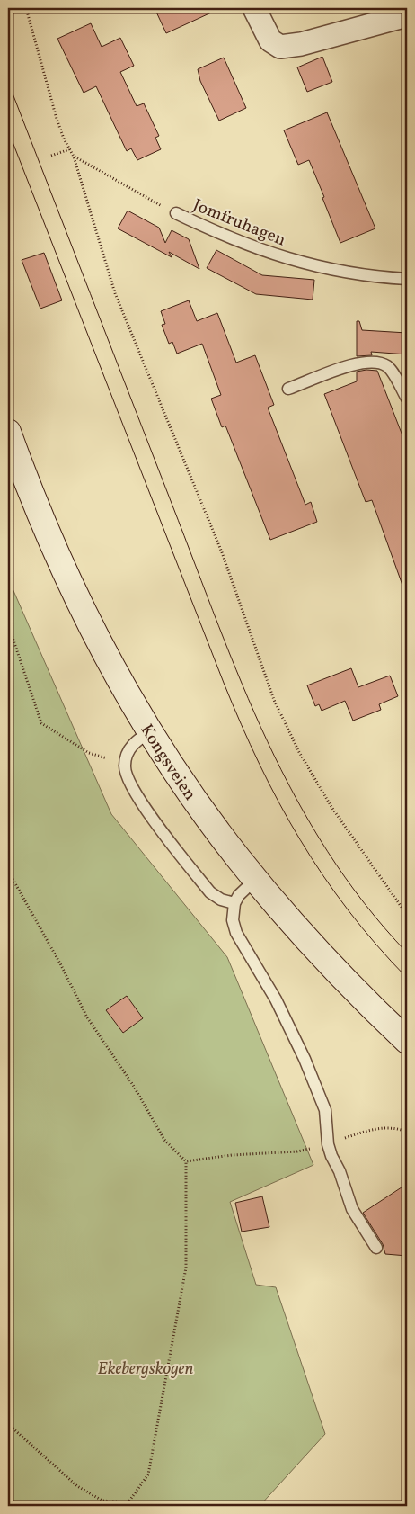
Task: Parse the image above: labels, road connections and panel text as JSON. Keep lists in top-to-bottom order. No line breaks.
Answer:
{"streets":{"main road":["Kongsveien"],"lane":["Jomfruhagen"]},"parks":["Ekebergskogen"]}
